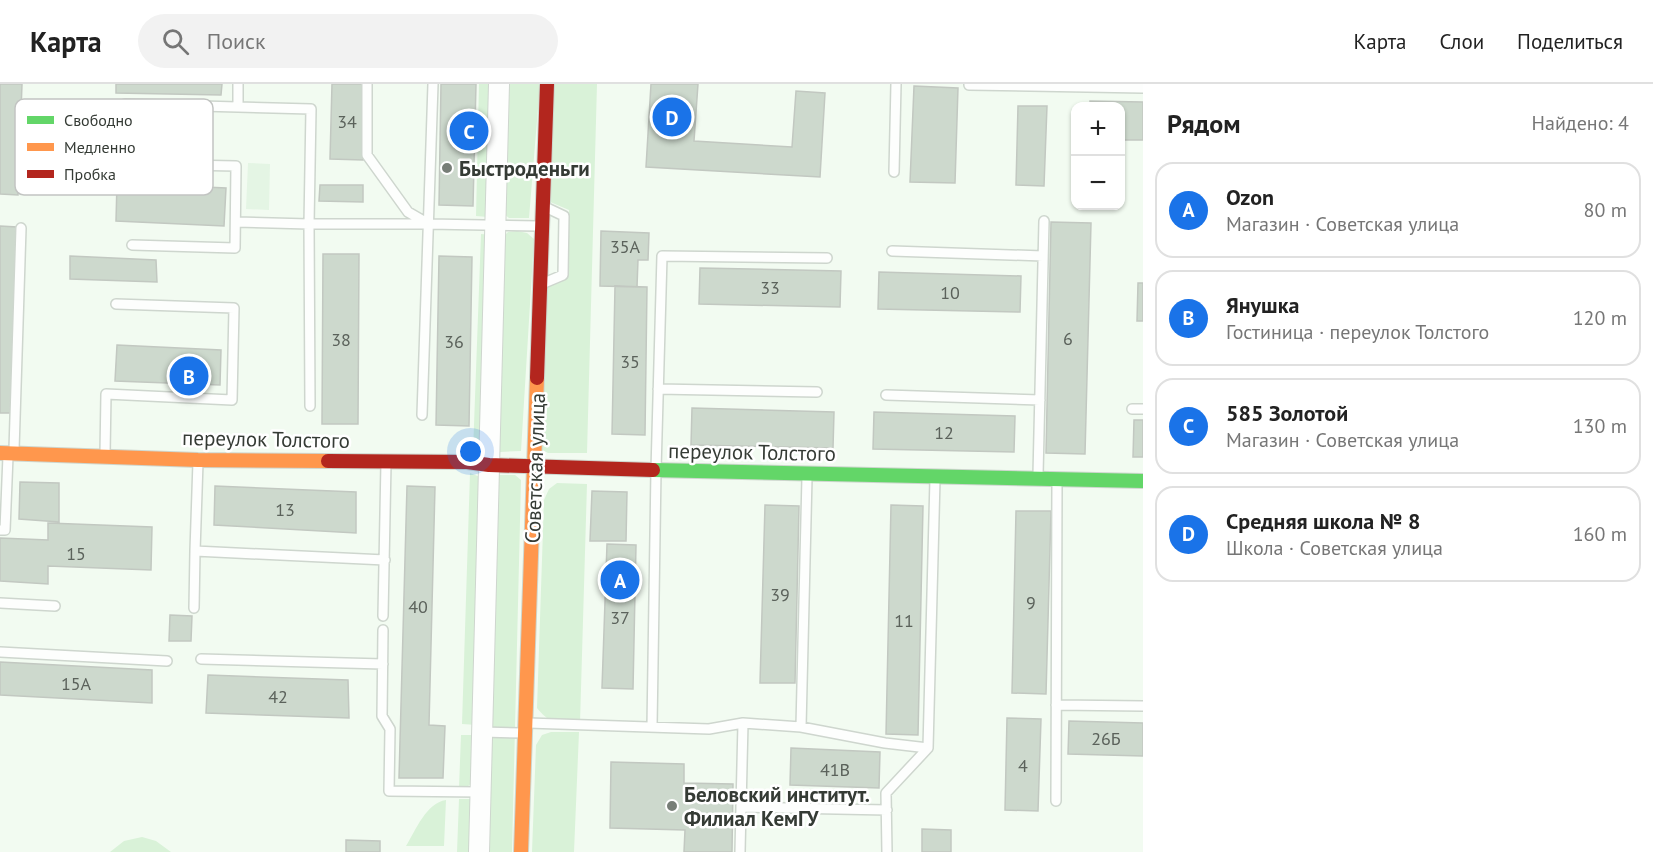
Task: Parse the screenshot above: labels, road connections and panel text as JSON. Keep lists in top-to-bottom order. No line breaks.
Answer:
{"streets":{"street":["переулок Толстого","Советская улица"]},"crossings":[["переулок Толстого","Советская улица"]],"places":["Быстроденьги","Беловский институт. Филиал КемГУ"],"house_numbers":["34","35А","33","10","6","38","36","35","12","13","15","39","9","40","37","11","15А","42","26Б","4","41В"],"legend":["Свободно","Медленно","Пробка"],"page":{"header":"Карта","search":"Поиск","nav":["Карта","Слои","Поделиться"],"heading":["Рядом","Найдено: 4"],"pins":["D","C","B","A"],"map_buttons":["+","−"],"list":[{"mark":"A","name":"Ozon","note":"Магазин · Советская улица","value":"80 m"},{"mark":"B","name":"Янушка","note":"Гостиница · переулок Толстого","value":"120 m"},{"mark":"C","name":"585 Золотой","note":"Магазин · Советская улица","value":"130 m"},{"mark":"D","name":"Средняя школа № 8","note":"Школа · Советская улица","value":"160 m"}]}}
